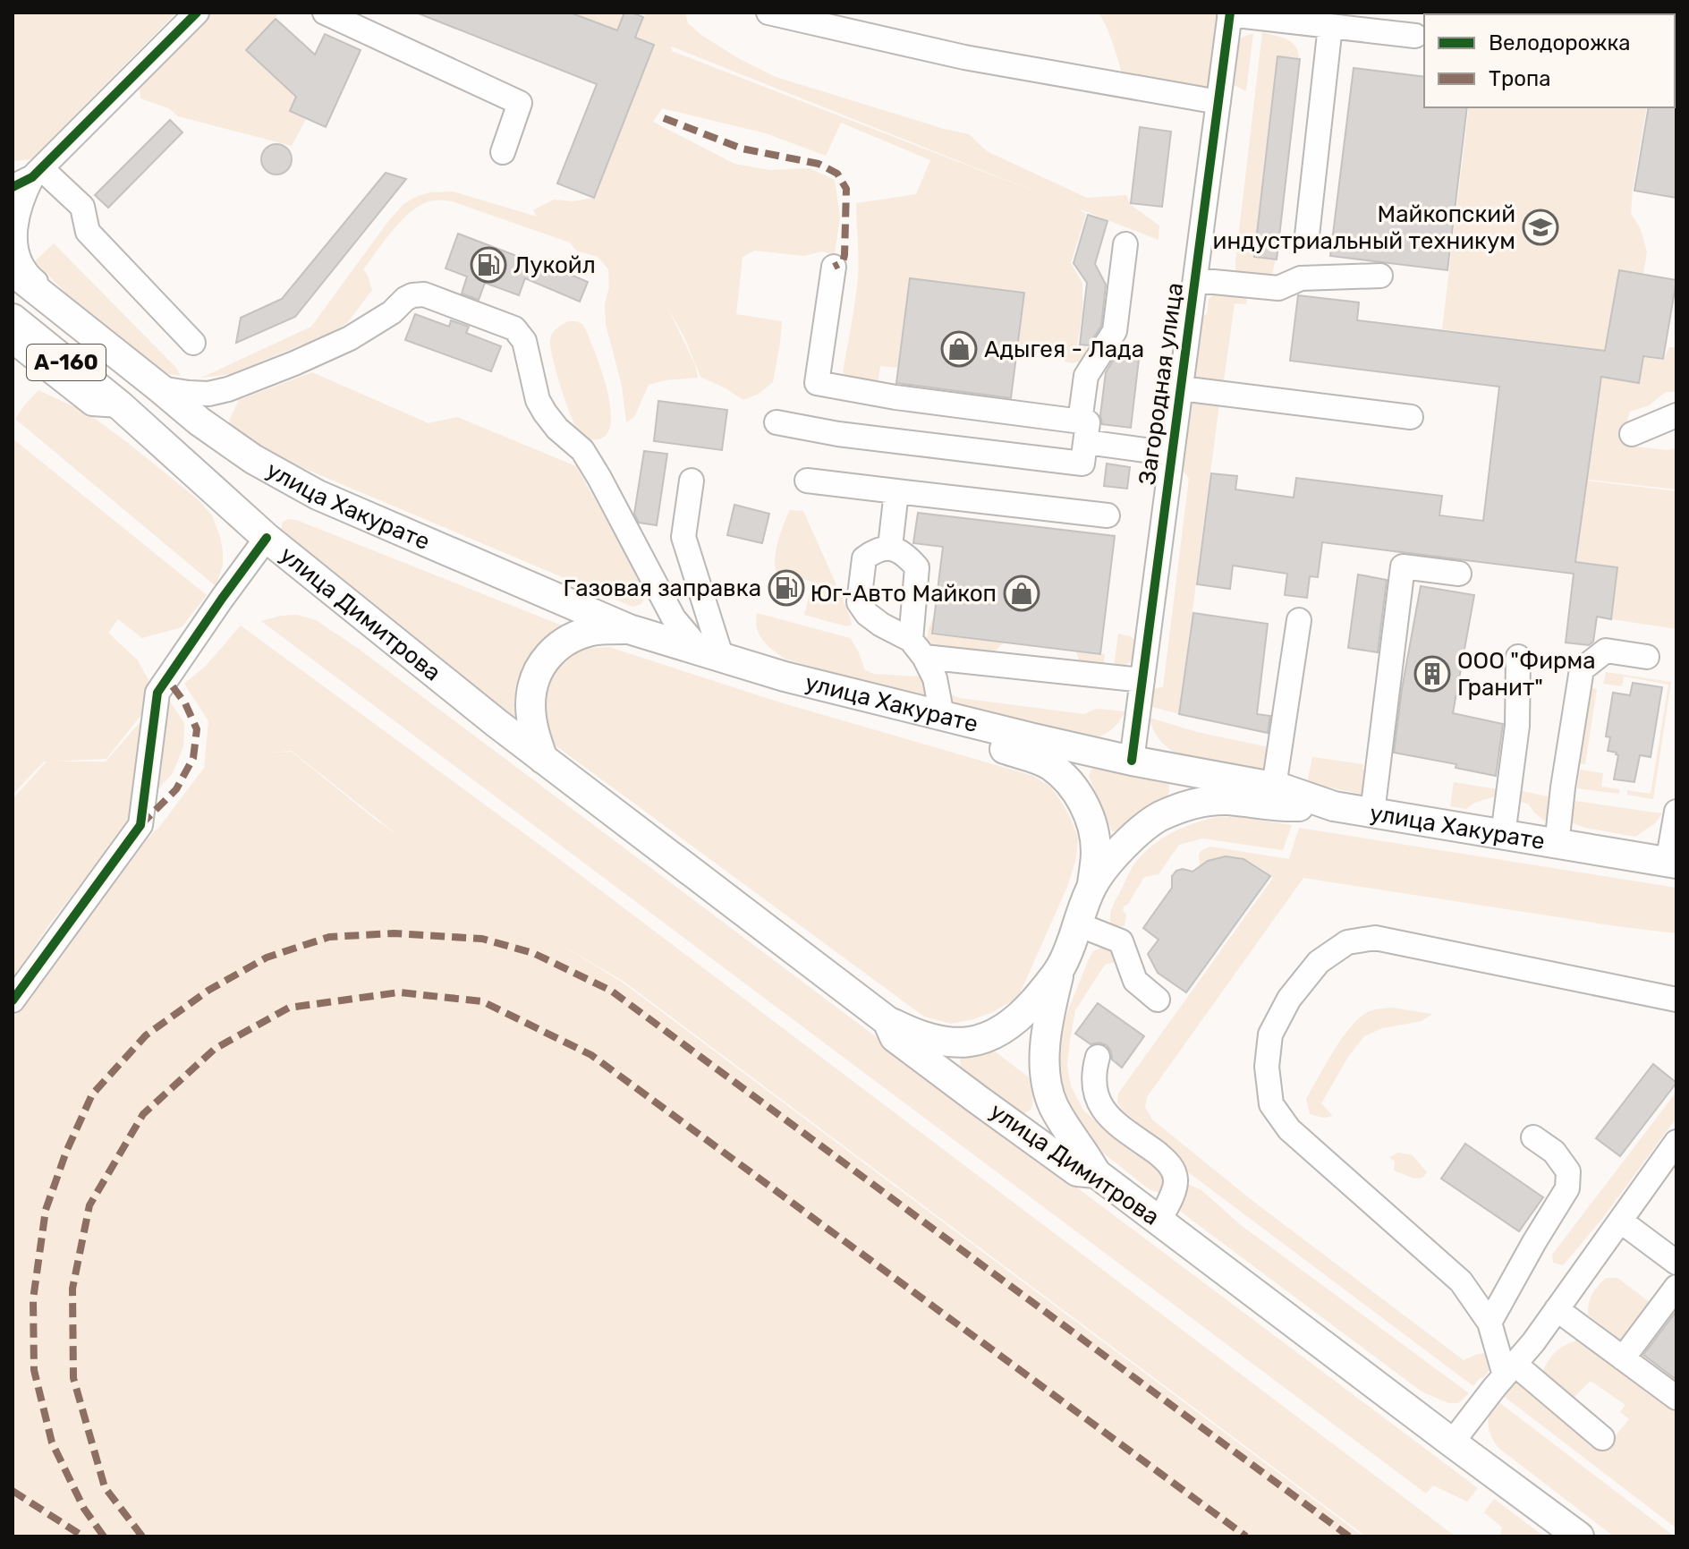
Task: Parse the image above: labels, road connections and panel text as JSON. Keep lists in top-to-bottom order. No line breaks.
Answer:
{"streets":{"main road":["А-160","улица Хакурате","улица Димитрова"],"street":["Загородная улица"]},"crossings":[["А-160","улица Димитрова"],["Загородная улица","улица Хакурате"]],"places":{"school or university":["Майкопский индустриальный техникум"],"fuel station":["Лукойл","Газовая заправка"],"shop":["Адыгея - Лада","Юг-Авто Майкоп"],"building":["ООО \"Фирма Гранит\""]},"legend":["Велодорожка","Тропа"]}
